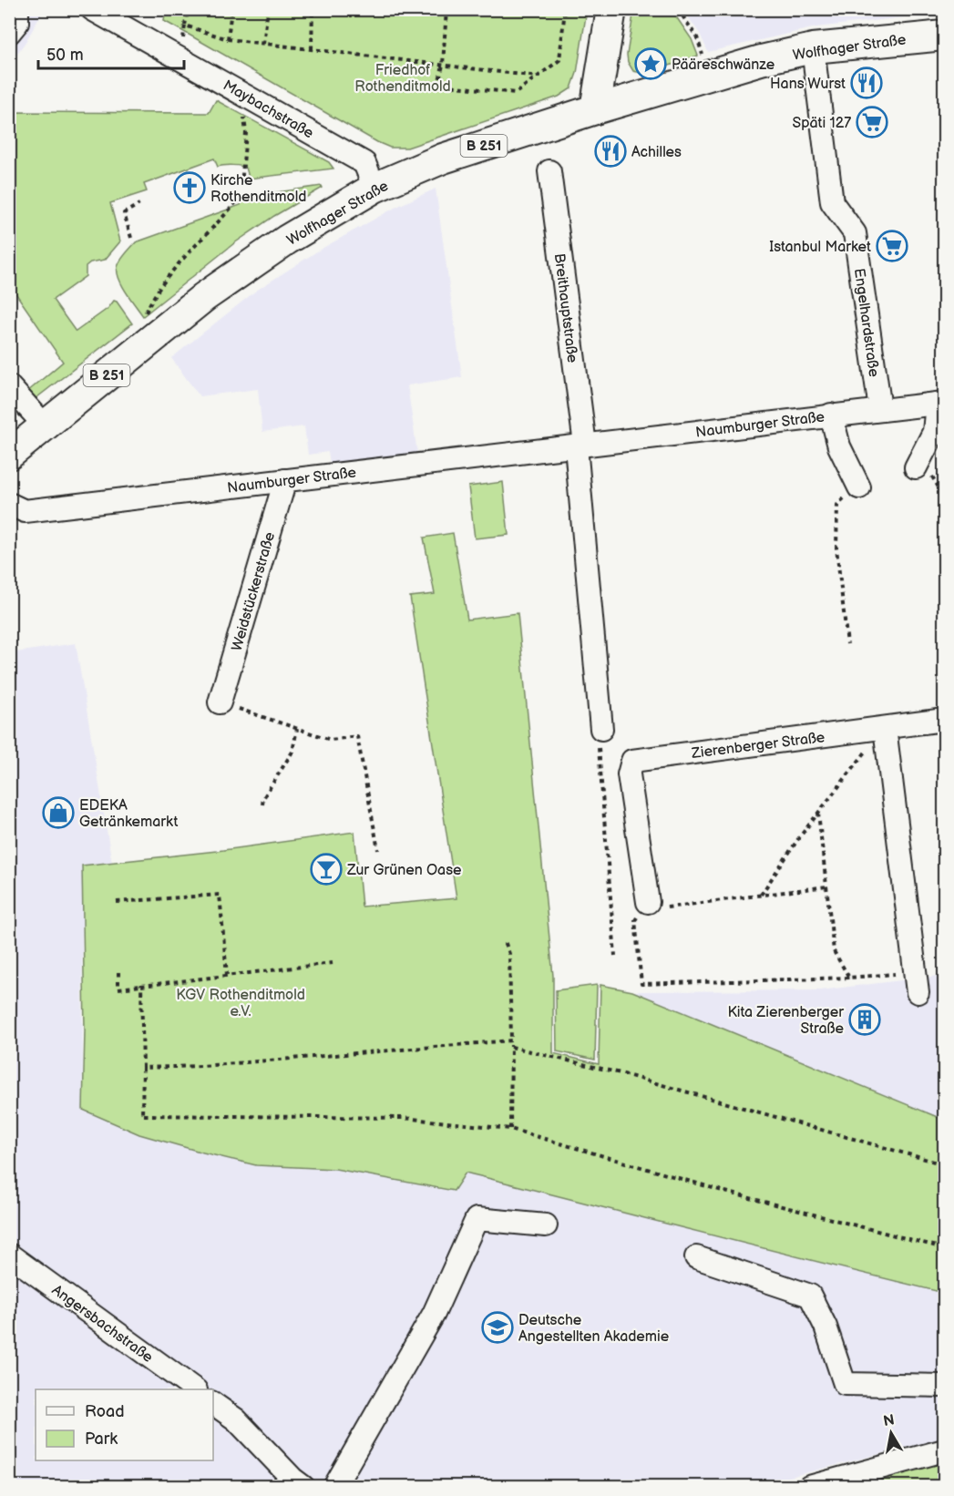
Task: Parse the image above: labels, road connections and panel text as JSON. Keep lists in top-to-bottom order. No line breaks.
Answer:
{"streets":{"main road":["Wolfhager Straße","B 251"],"street":["Maybachstraße","Breithauptstraße","Engelhardstraße","Naumburger Straße","Weidstückerstraße","Zierenberger Straße","Angersbachstraße"]},"crossings":[["Wolfhager Straße","Maybachstraße"],["Wolfhager Straße","Engelhardstraße"],["Breithauptstraße","Naumburger Straße"],["Engelhardstraße","Naumburger Straße"],["Naumburger Straße","Weidstückerstraße"]],"parks":["Friedhof Rothenditmold","KGV Rothenditmold e.V."],"places":{"place":["Pääreschwänze"],"restaurant":["Hans Wurst","Achilles"],"supermarket":["Späti 127","Istanbul Market"],"church":["Kirche Rothenditmold"],"shop":["EDEKA Getränkemarkt"],"bar":["Zur Grünen Oase"],"building":["Kita Zierenberger Straße"],"school or university":["Deutsche Angestellten Akademie"]},"legend":["Road","Park"],"scale_bar":"50 m","north":"top"}
